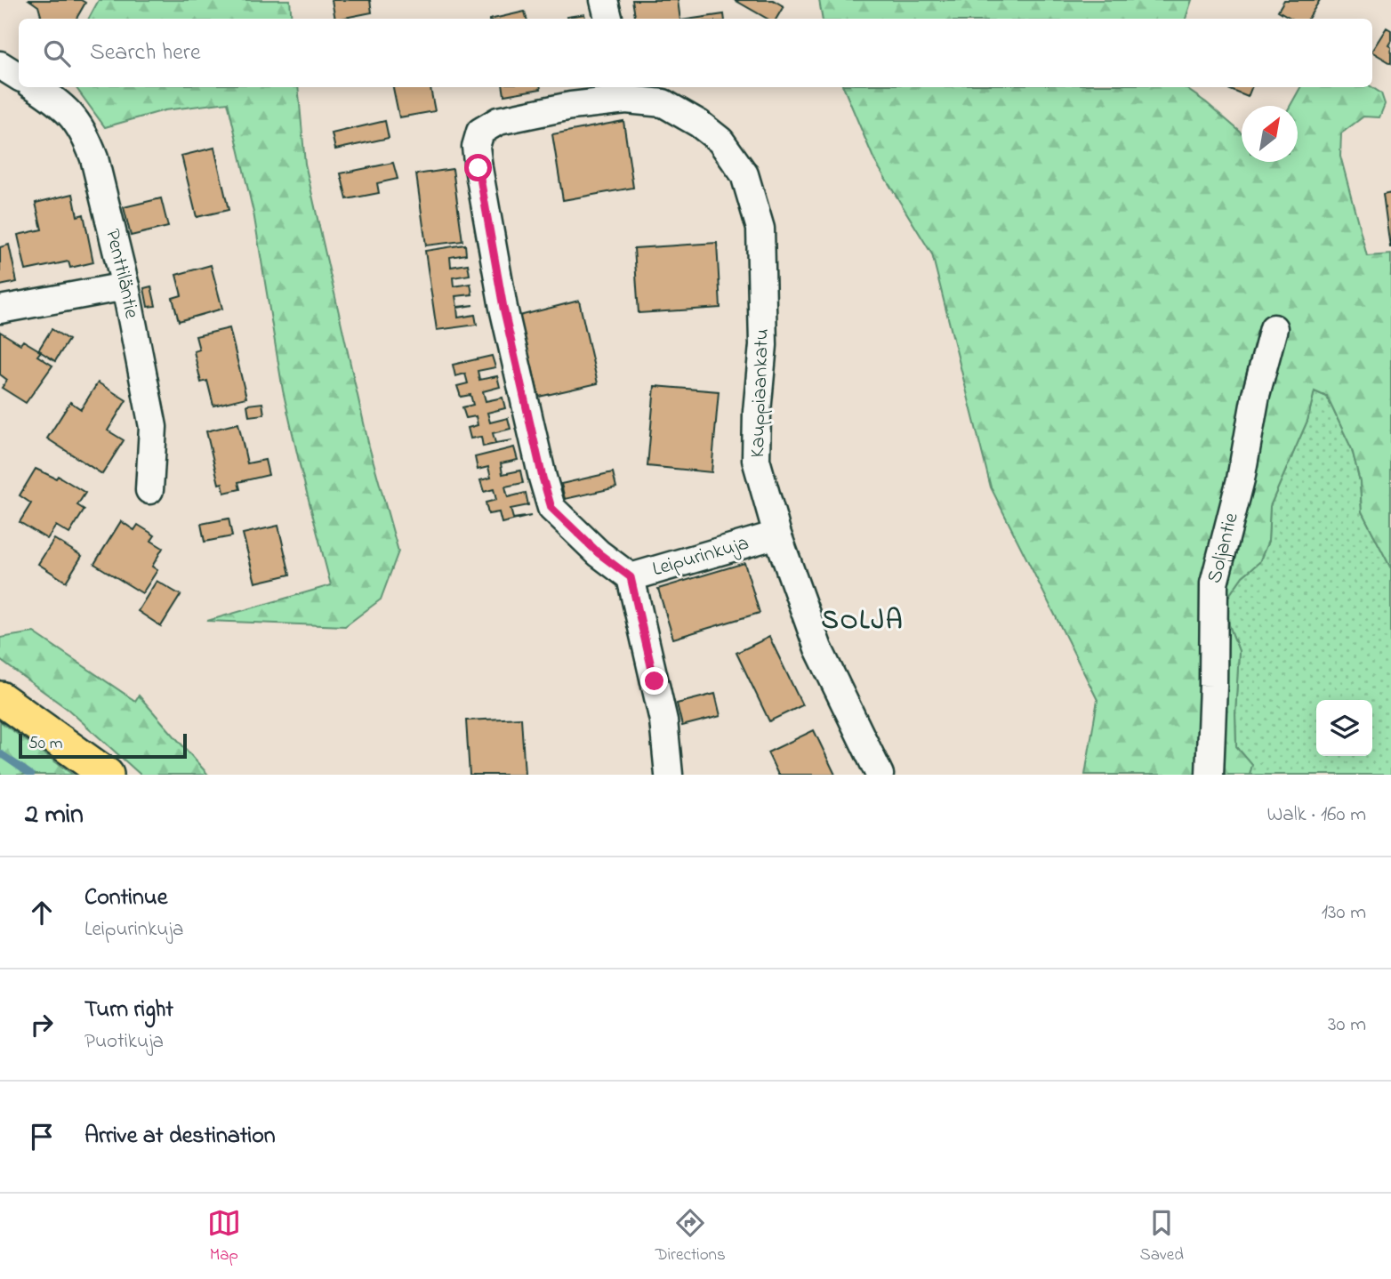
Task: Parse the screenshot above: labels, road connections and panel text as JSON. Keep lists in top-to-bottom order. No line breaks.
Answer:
{"streets":{"street":["Penttiläntie","Kauppiaankatu","Soljantie","Leipurinkuja"]},"crossings":[["Kauppiaankatu","Leipurinkuja"]],"districts":["SOLJA"],"scale_bar":"50 m","north":"top right","page":{"search":"Search here","scale":"50 m","heading":["2 min","Walk · 160 m"],"list":[["Continue","Leipurinkuja","130 m"],["Turn right","Puotikuja","30 m"],"Arrive at destination"],"nav":["Map","Directions","Saved"]}}
